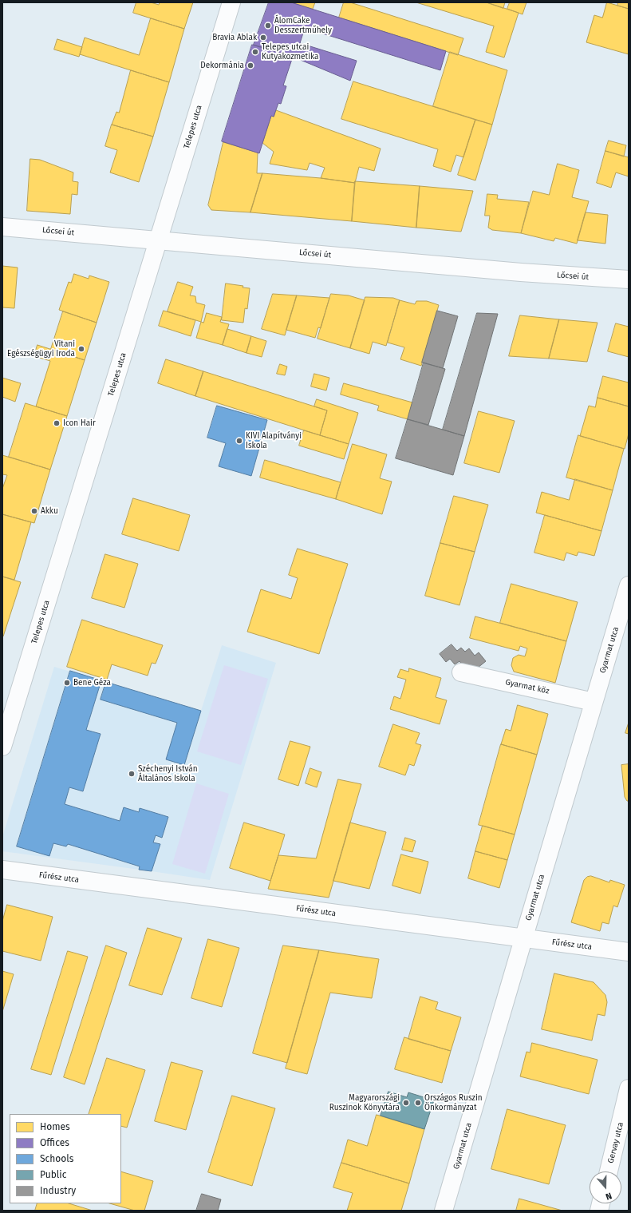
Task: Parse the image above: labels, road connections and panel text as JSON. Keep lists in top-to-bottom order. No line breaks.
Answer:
{"streets":{"street":["Telepes utca","Lőcsei út","Gyarmat utca","Gyarmat köz","Fűrész utca","Gervay utca"]},"crossings":[["Telepes utca","Lőcsei út"],["Gyarmat utca","Gyarmat köz"],["Gyarmat utca","Fűrész utca"]],"places":["ÁlomCake Desszertműhely","Bravia Ablak","Telepes utcai Kutyakozmetika","Dekormánia","Vitani Egészségügyi Iroda","Icon Hair","KIVI Alapítványi Iskola","Akku","Bene Géza","Széchenyi István Általános Iskola","Magyarországi Ruszinok Könyvtára","Országos Ruszin Önkormányzat"],"legend":["Homes","Offices","Schools","Public","Industry"],"north":"bottom"}
